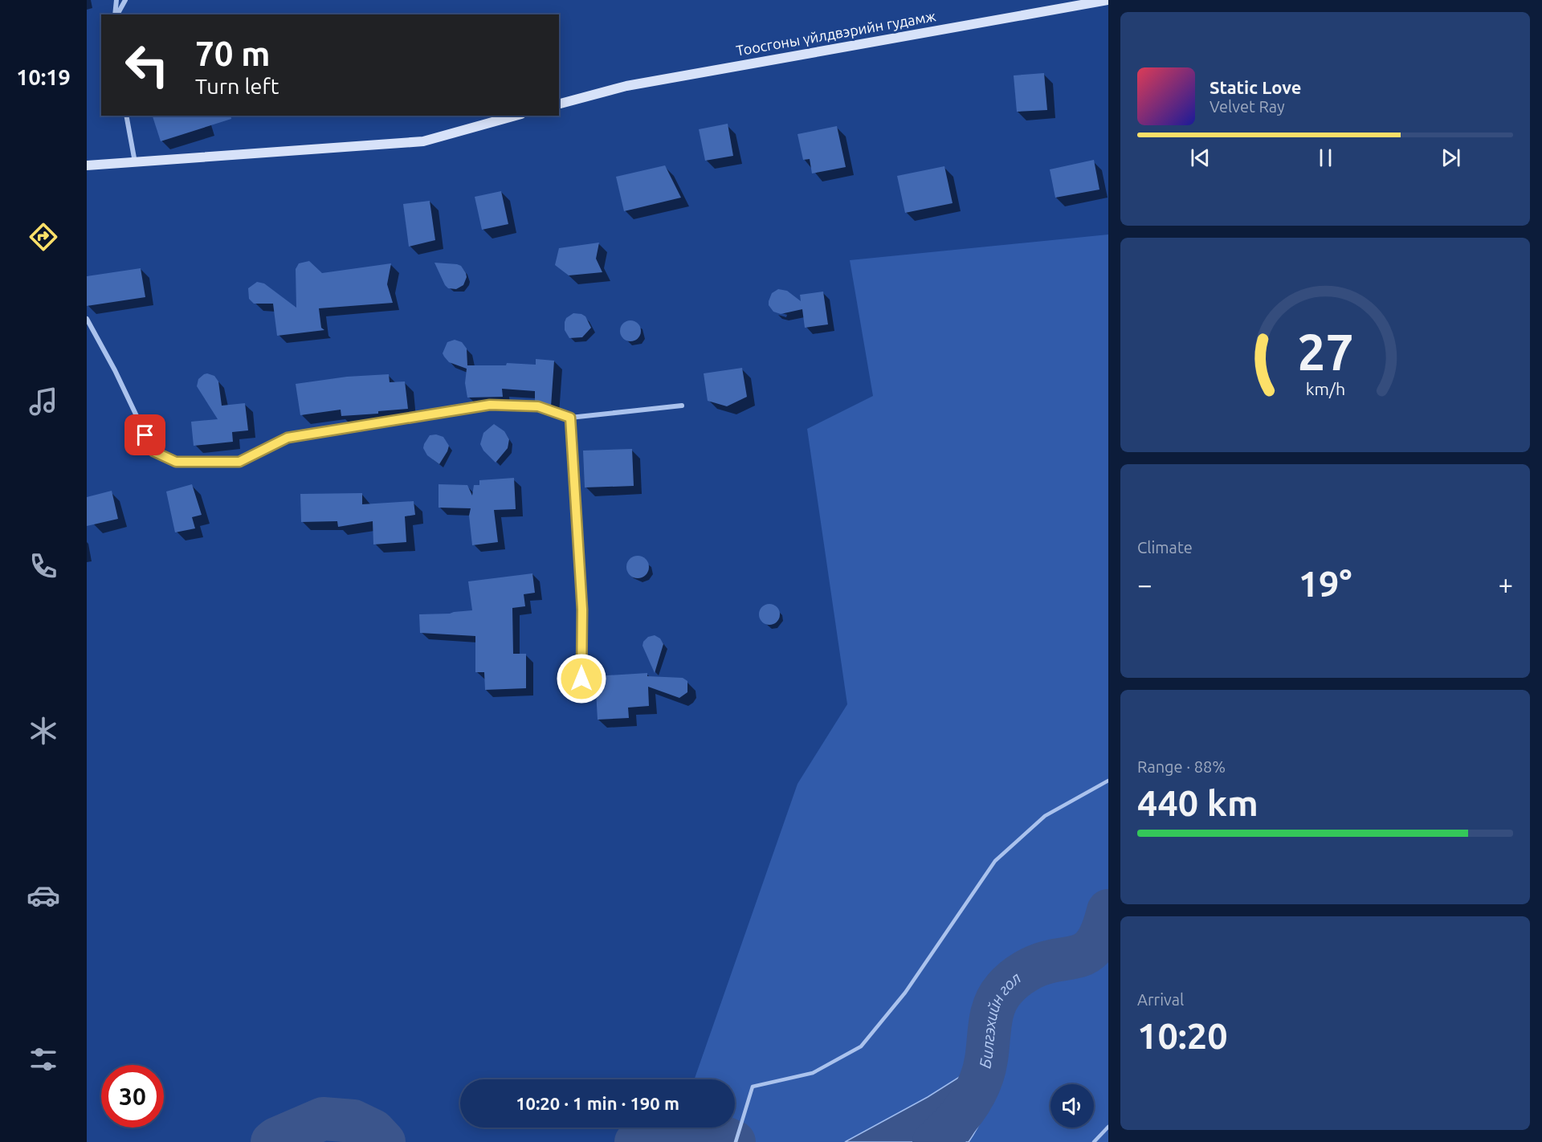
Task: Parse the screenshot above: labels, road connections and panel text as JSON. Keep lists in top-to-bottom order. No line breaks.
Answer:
{"streets":{"main road":["Тоосгоны үйлдвэрийн гудамж"]},"water":["Билгэхийн гол"],"page":{"tabs":"10:19","turn":["70 m","Turn left"],"song":["Static Love","Velvet Ray"],"tile":["Climate",["Range · 88%","440 km"],["Arrival","10:20"]],"heat":["−","19°","+"],"limit":"30","trip":"10:20 · 1 min · 190 m","gauge":["27","km/h"]}}
